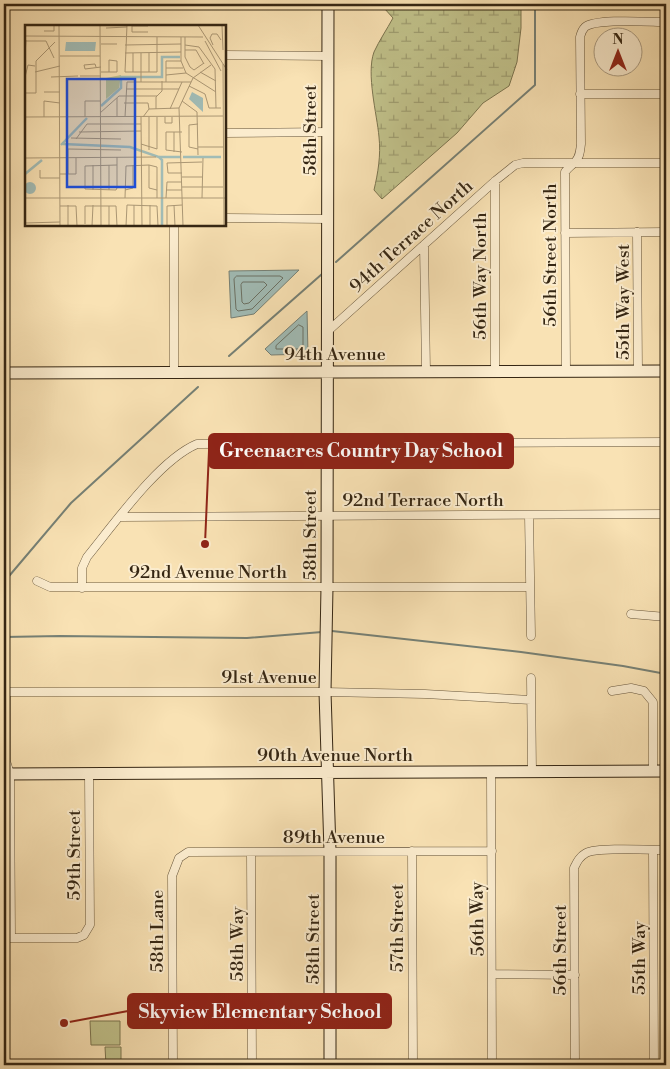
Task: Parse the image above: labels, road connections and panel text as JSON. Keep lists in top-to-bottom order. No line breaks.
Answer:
{"streets":{"street":["58th Street","94th Terrace North","56th Street North","56th Way North","55th Way West","94th Avenue","92nd Terrace North","92nd Avenue North","91st Avenue","90th Avenue North","89th Avenue","59th Street","56th Way","57th Street","58th Lane","58th Way","56th Street","55th Way"]},"crossings":[["58th Street","94th Terrace North"],["58th Street","94th Avenue"],["58th Street","92nd Terrace North"],["58th Street","92nd Avenue North"],["58th Street","91st Avenue"],["58th Street","90th Avenue North"],["58th Street","89th Avenue"],["94th Terrace North","56th Street North"],["94th Terrace North","56th Way North"],["56th Street North","94th Avenue"],["56th Way North","94th Avenue"],["55th Way West","94th Avenue"],["91st Avenue","90th Avenue North"],["90th Avenue North","59th Street"],["90th Avenue North","56th Way"],["89th Avenue","56th Way"],["89th Avenue","57th Street"],["89th Avenue","58th Lane"],["89th Avenue","58th Way"],["56th Street","55th Way"]],"places":["Greenacres Country Day School","Skyview Elementary School"],"north":"top"}
